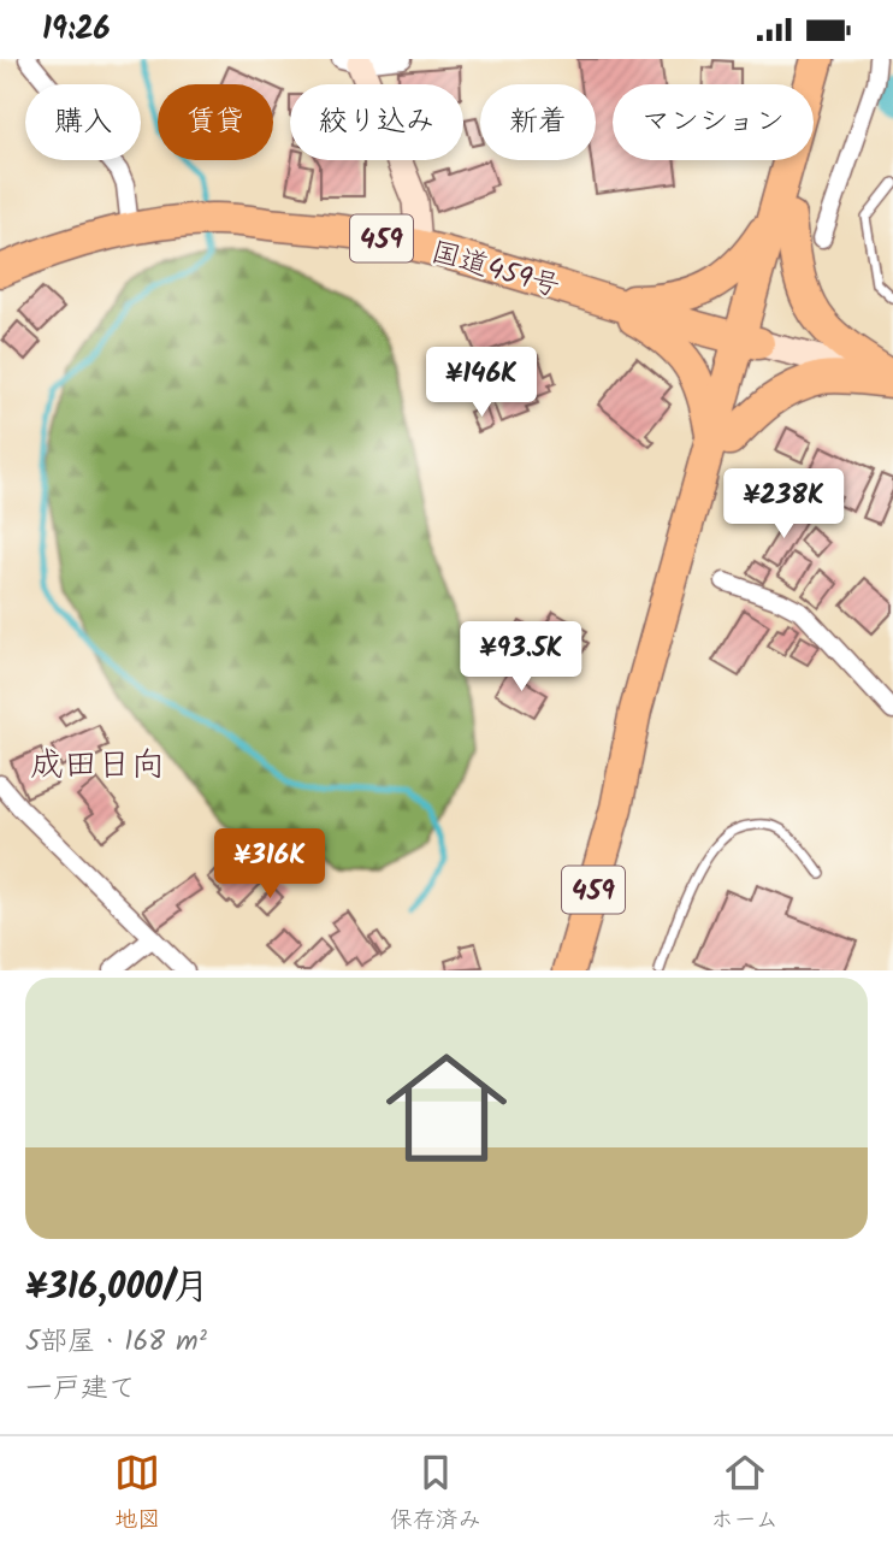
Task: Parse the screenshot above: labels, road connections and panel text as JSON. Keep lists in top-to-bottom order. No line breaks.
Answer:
{"streets":{"highway":["459","国道459号"]},"crossings":[["459","国道459号"]],"districts":["成田日向"],"page":{"status":"19:26","chip":["購入","賃貸","絞り込み","新着","マンション"],"price":["¥146K","¥238K","¥93.5K","¥316K"],"list":[{"name":"¥316,000/月","note":"5部屋 · 168 m² · 一戸建て"}],"tabs":["地図","保存済み","ホーム"]}}
